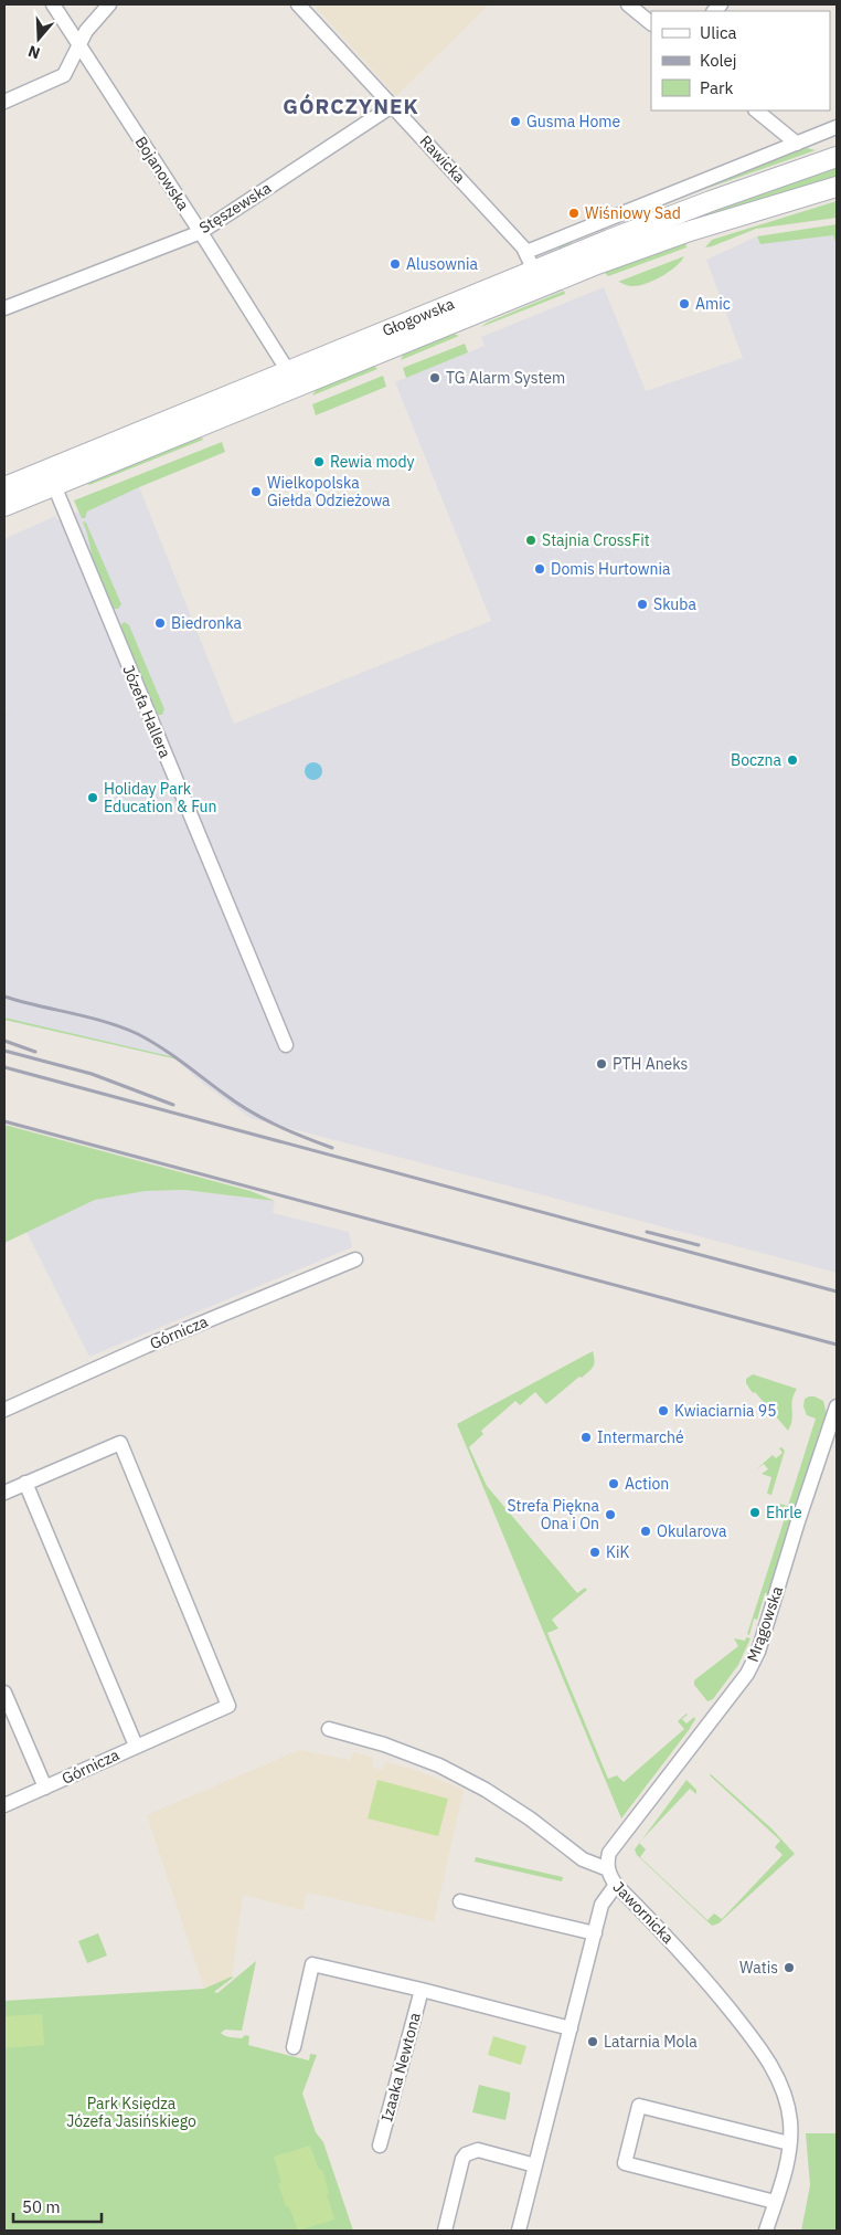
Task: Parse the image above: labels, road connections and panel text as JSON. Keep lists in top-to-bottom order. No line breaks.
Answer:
{"streets":{"main road":["Głogowska"],"street":["Rawicka","Bojanowska","Stęszewska","Józefa Hallera","Górnicza","Mrągowska","Jawornicka","Izaaka Newtona"]},"crossings":[["Rawicka","Stęszewska"],["Rawicka","Głogowska"],["Bojanowska","Stęszewska"],["Bojanowska","Głogowska"],["Głogowska","Józefa Hallera"],["Mrągowska","Jawornicka"]],"districts":["GÓRCZYNEK"],"parks":["Park Księdza Józefa Jasińskiego"],"places":["Gusma Home","Wiśniowy Sad","Alusownia","Amic","TG Alarm System","Rewia mody","Wielkopolska Giełda Odzieżowa","Stajnia CrossFit","Domis Hurtownia","Skuba","Biedronka","Boczna","Holiday Park Education & Fun","PTH Aneks","Kwiaciarnia 95","Intermarché","Action","Ehrle","Strefa Piękna Ona i On","Okularova","KiK","Watis","Latarnia Mola"],"legend":["Ulica","Kolej","Park"],"scale_bar":"50 m","north":"bottom"}
